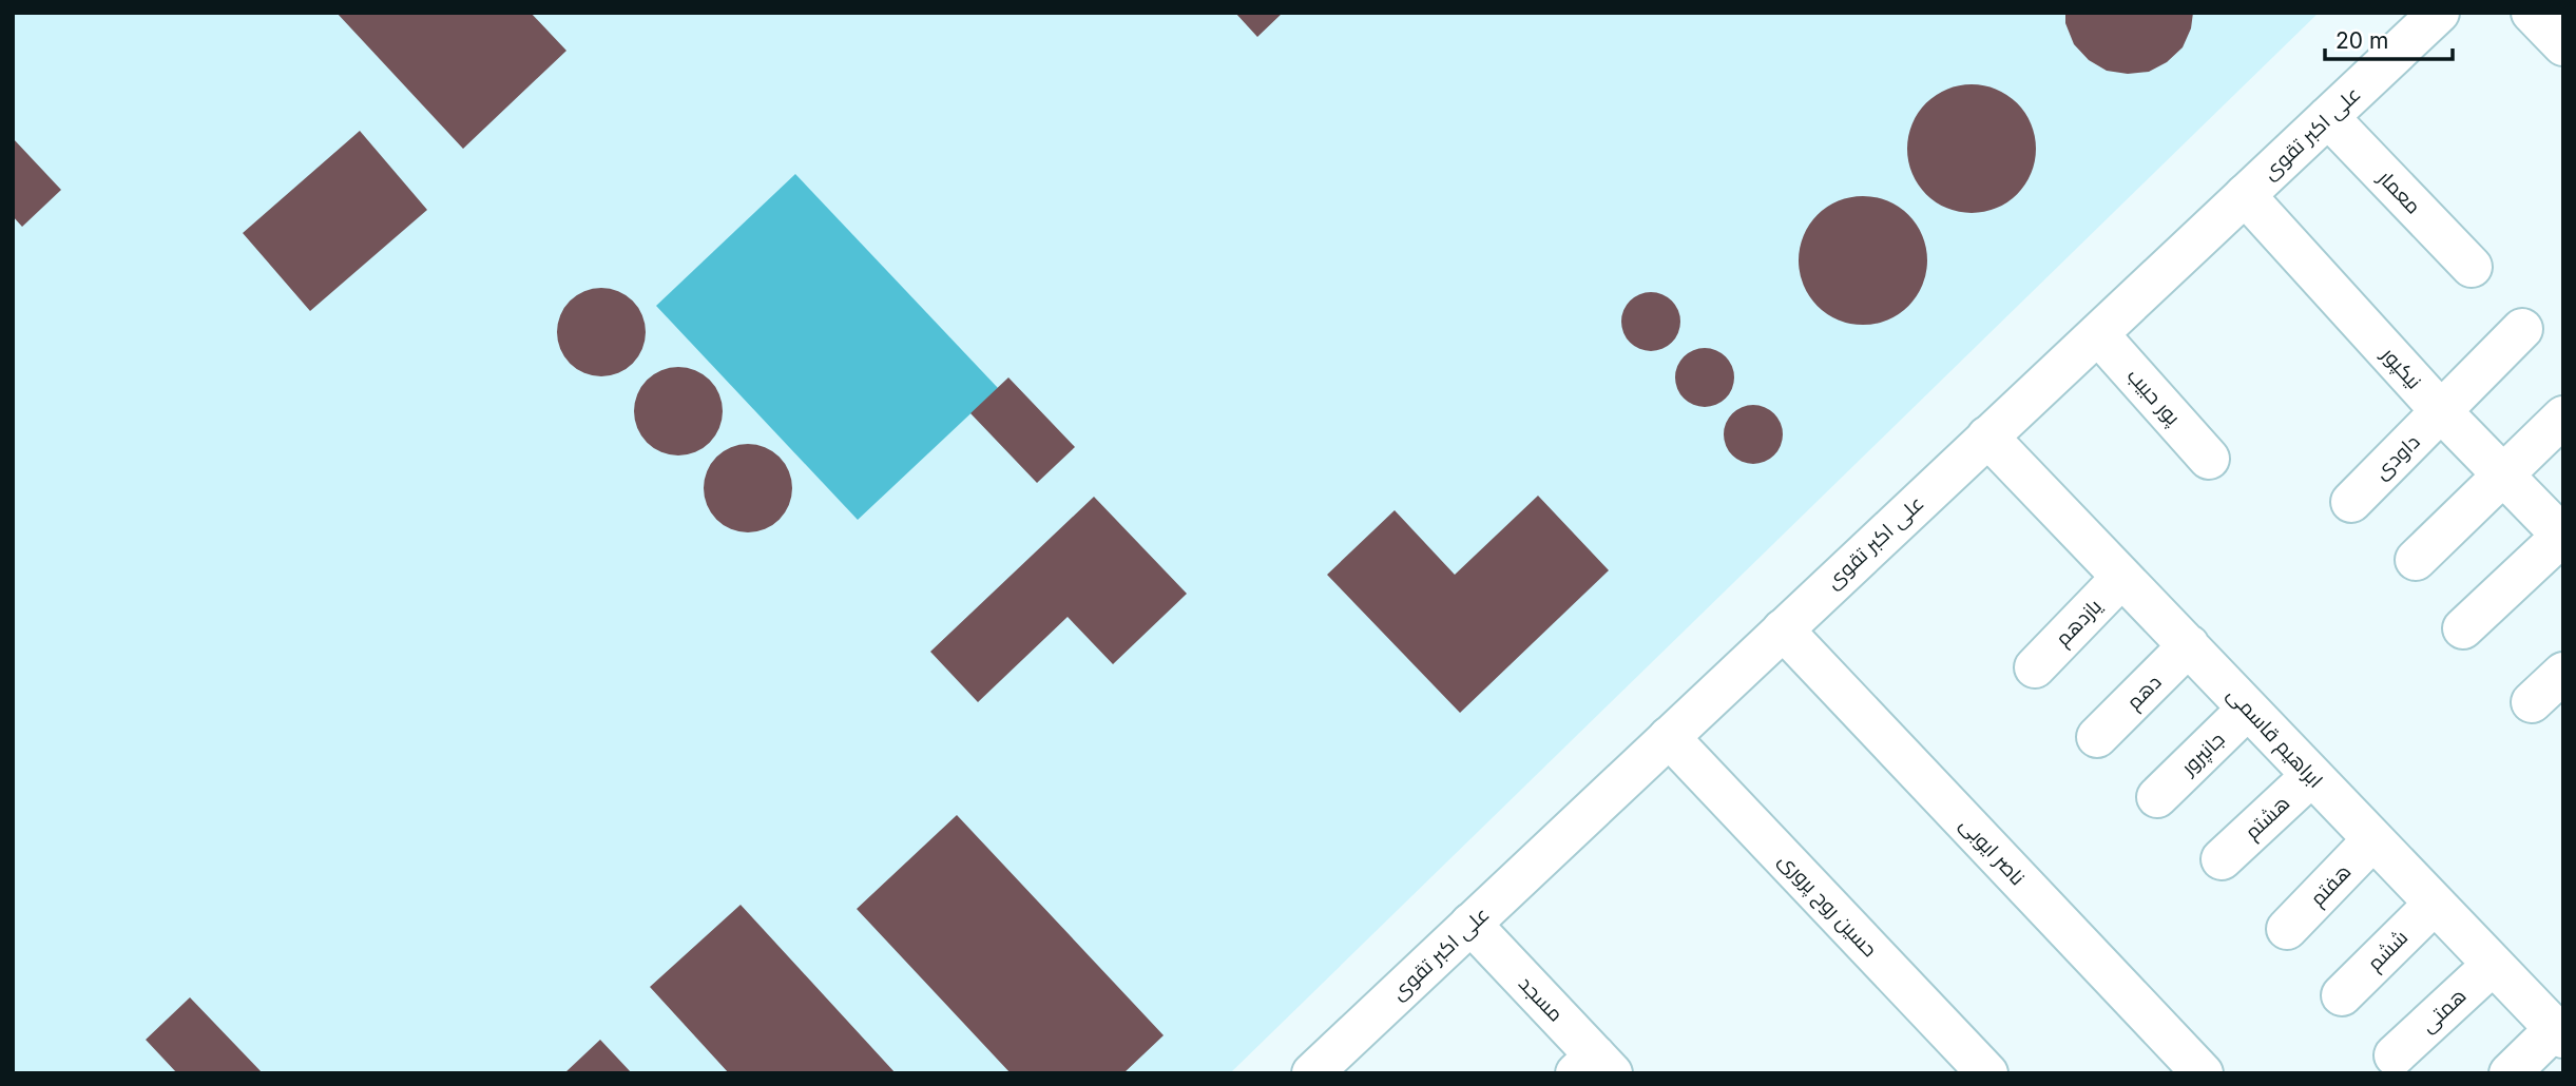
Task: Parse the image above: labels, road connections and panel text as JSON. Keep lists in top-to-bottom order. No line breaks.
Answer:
{"streets":{"street":["علی اکبر تقوی","معمار","نیکپور","پور حبیب","داودی","یازدهم","دهم","ابراهیم قاسمی","جانپرور","هشتم","ناصر ایوبی","هفتم","حسین روح پروری","ششم","مسجد","همتی"]},"crossings":[["علی اکبر تقوی","معمار"],["علی اکبر تقوی","نیکپور"],["علی اکبر تقوی","پور حبیب"],["علی اکبر تقوی","ابراهیم قاسمی"],["علی اکبر تقوی","ناصر ایوبی"],["علی اکبر تقوی","حسین روح پروری"],["علی اکبر تقوی","مسجد"],["نیکپور","داودی"],["یازدهم","ابراهیم قاسمی"],["دهم","ابراهیم قاسمی"],["ابراهیم قاسمی","جانپرور"],["ابراهیم قاسمی","هشتم"],["ابراهیم قاسمی","هفتم"],["ابراهیم قاسمی","ششم"],["ابراهیم قاسمی","همتی"]],"scale_bar":"20 m"}
